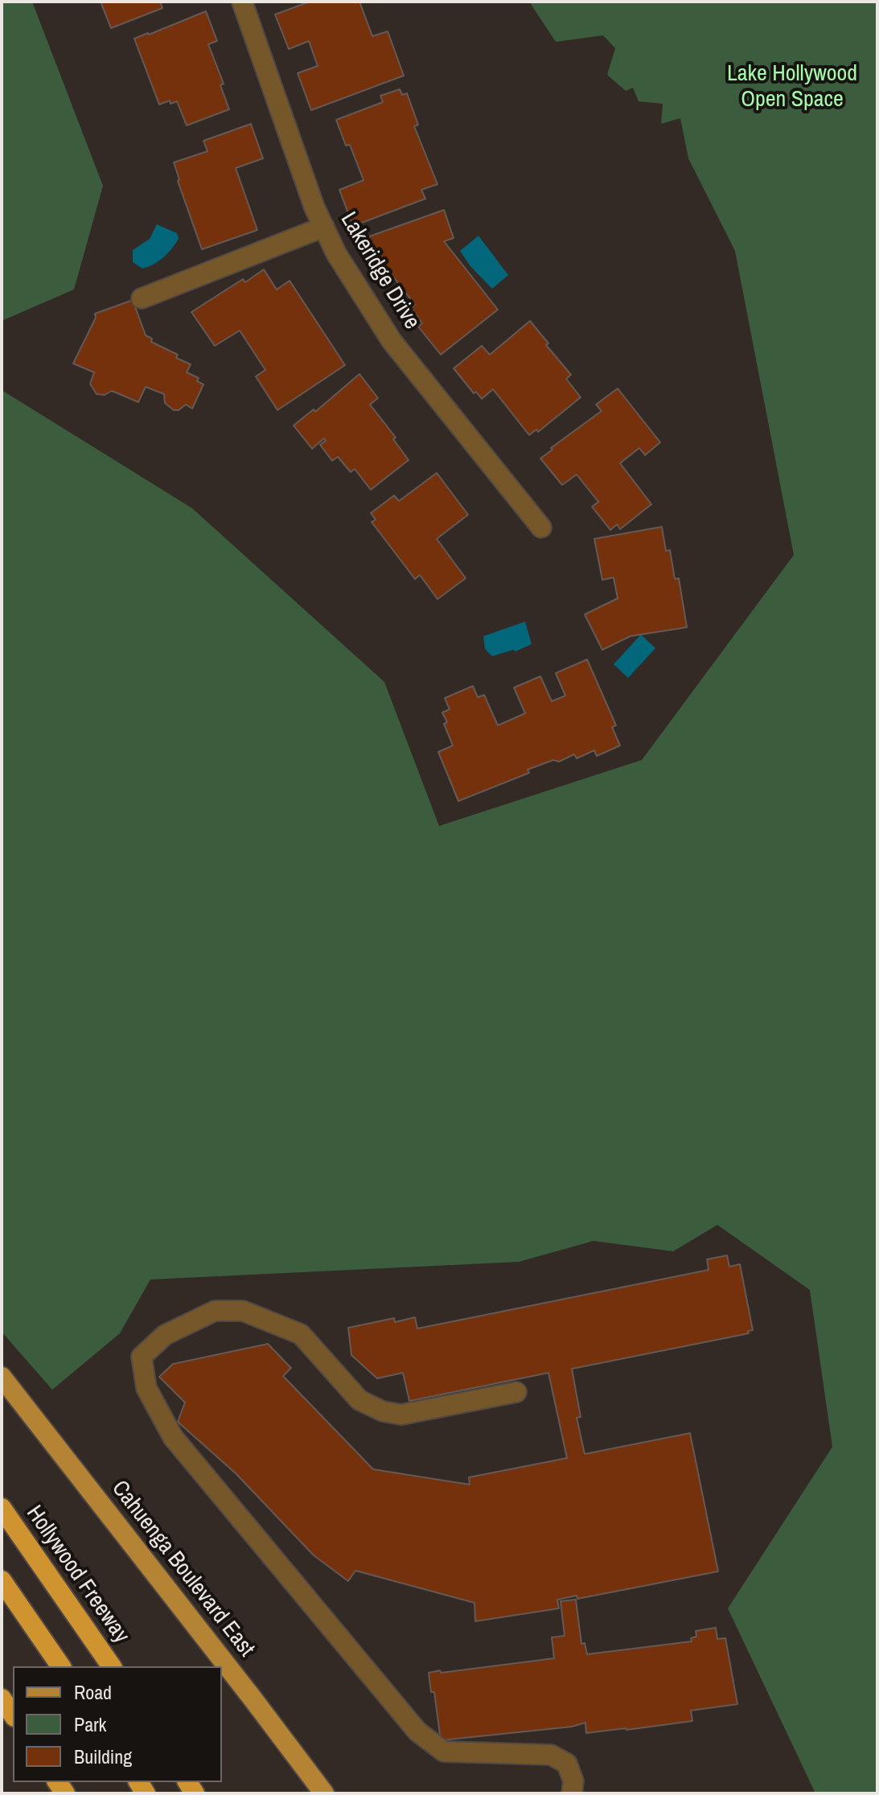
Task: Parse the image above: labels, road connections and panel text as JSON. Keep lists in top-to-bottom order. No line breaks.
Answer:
{"streets":{"highway":["Hollywood Freeway"],"main road":["Cahuenga Boulevard East"],"street":["Lakeridge Drive"]},"parks":["Lake Hollywood Open Space"],"legend":["Road","Park","Building"]}
